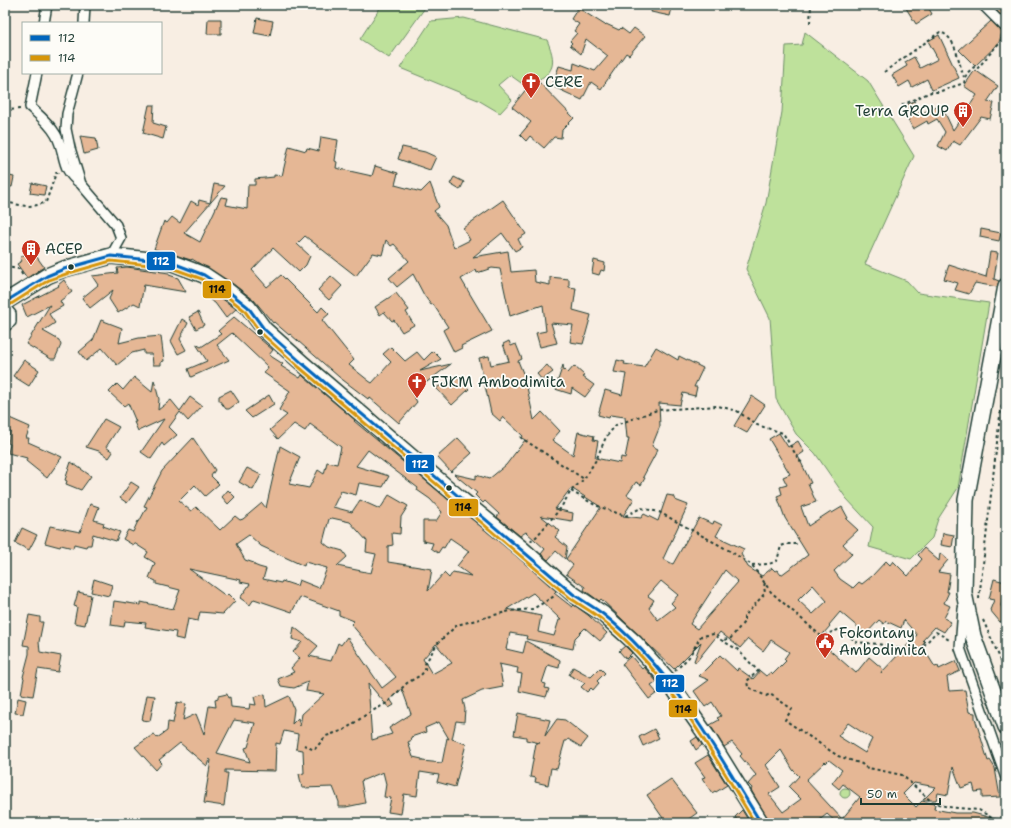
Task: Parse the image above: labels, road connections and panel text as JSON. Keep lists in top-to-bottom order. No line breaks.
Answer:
{"places":{"church":["CERE","FJKM Ambodimita"],"building":["Terra GROUP","ACEP"],"public building":["Fokontany Ambodimita"]},"lines":["transit line 112","transit line 114"],"legend":["112","114"],"scale_bar":"50 m"}
